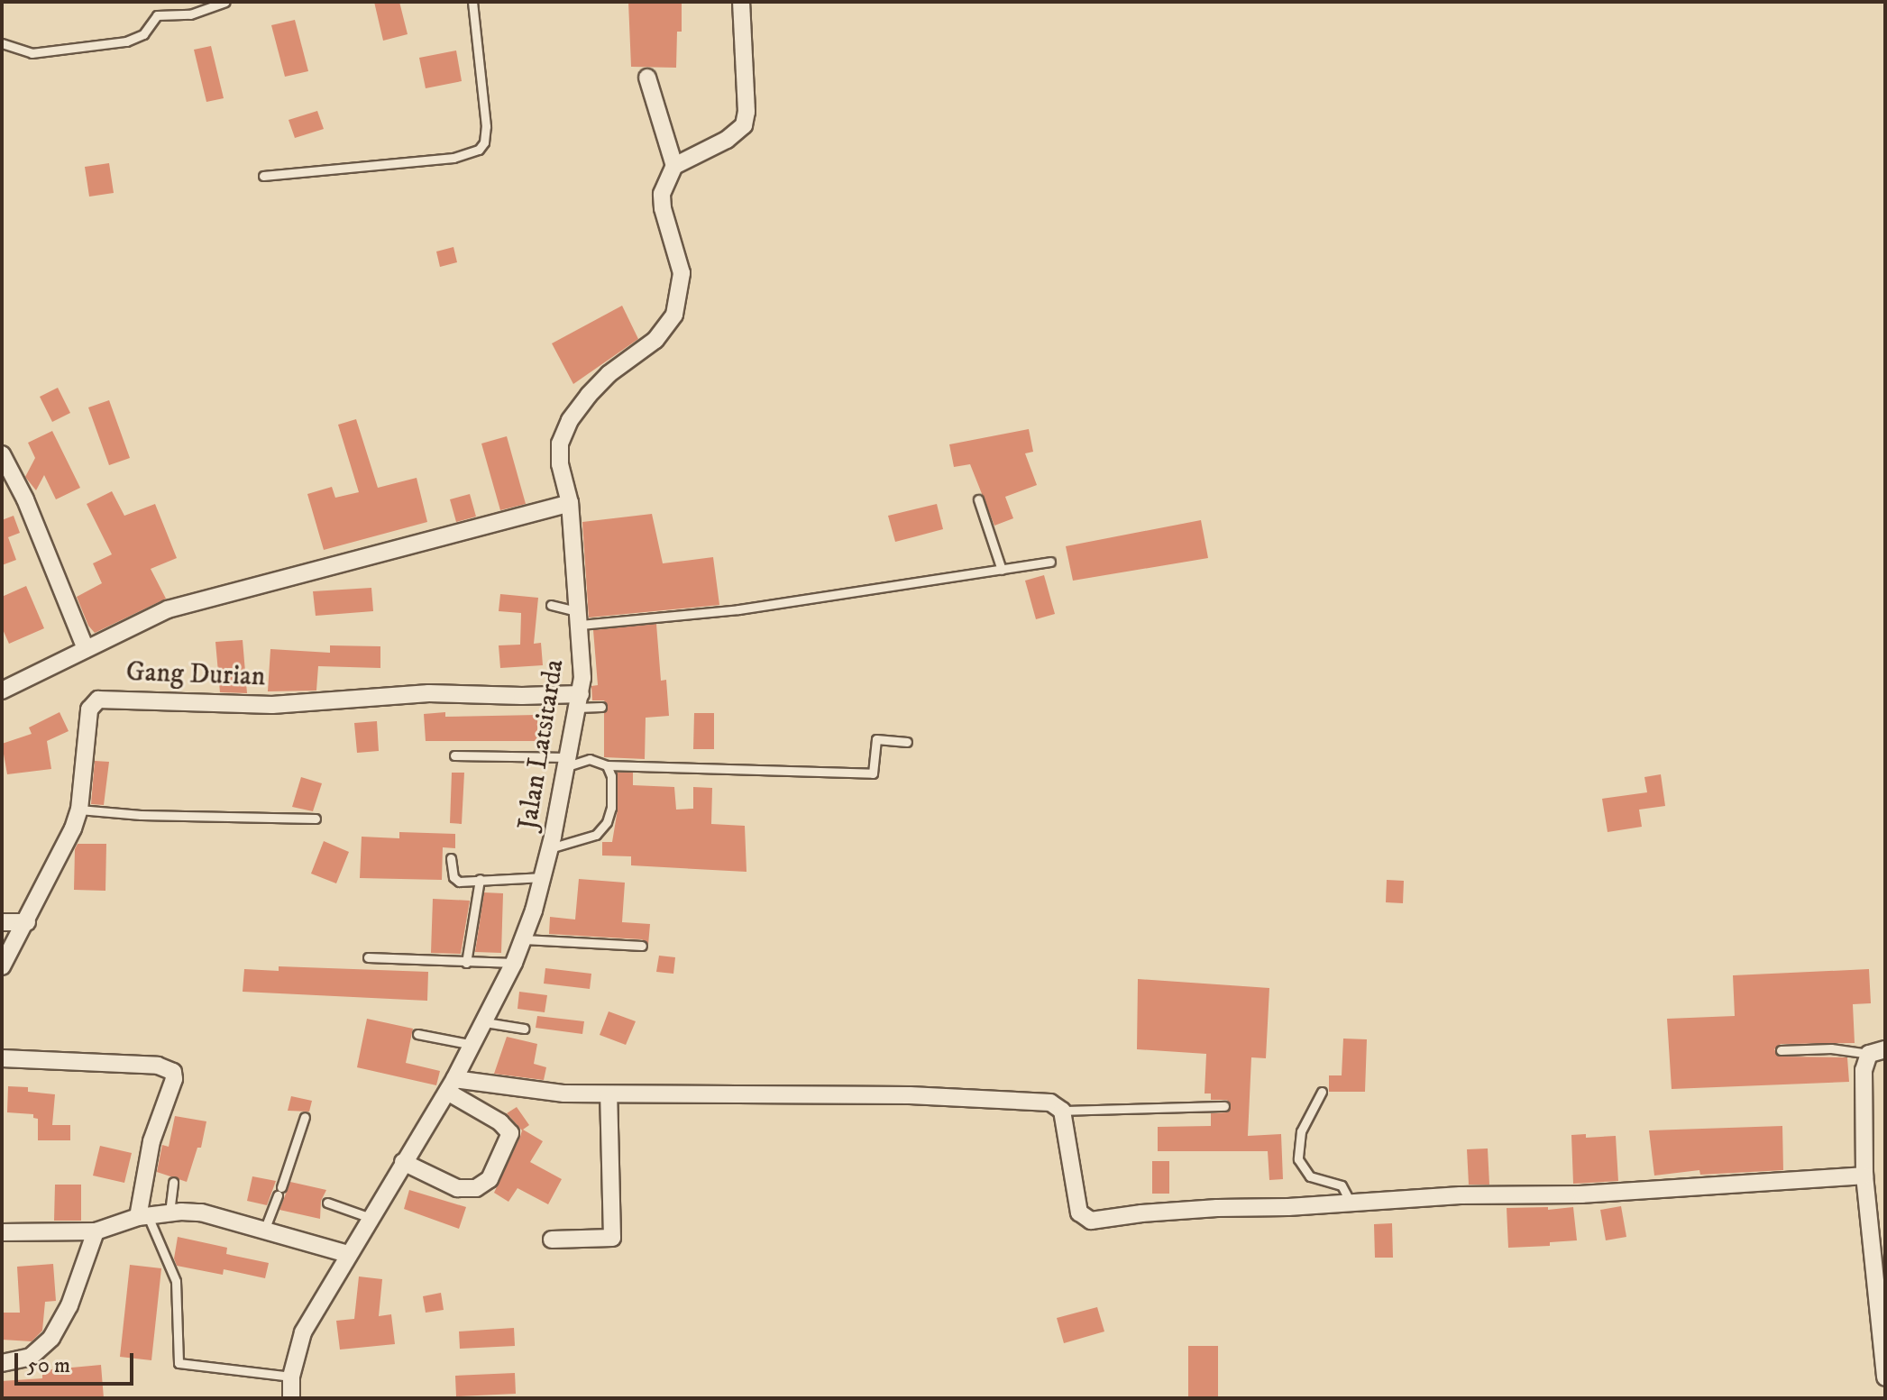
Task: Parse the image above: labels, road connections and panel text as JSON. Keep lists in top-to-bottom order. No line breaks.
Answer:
{"streets":{"street":["Gang Durian","Jalan Latsitarda"]},"crossings":[["Gang Durian","Jalan Latsitarda"]],"scale_bar":"50 m"}
